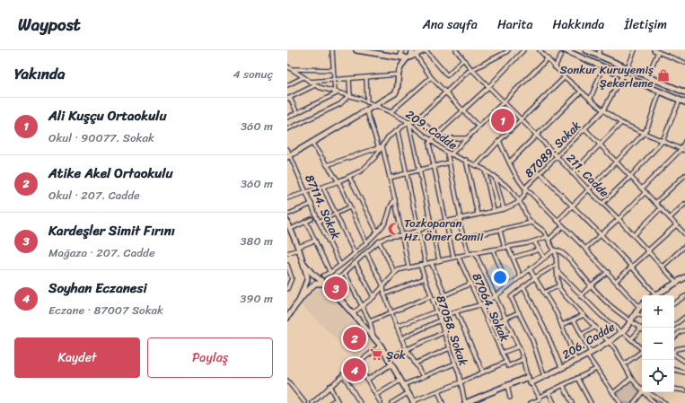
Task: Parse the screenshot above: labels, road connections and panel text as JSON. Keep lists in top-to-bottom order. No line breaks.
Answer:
{"streets":{"street":["209. Cadde","87089. Sokak","211. Cadde","87114. Sokak","87064. Sokak","87058. Sokak","206. Cadde"]},"crossings":[["209. Cadde","87089. Sokak"],["87089. Sokak","211. Cadde"]],"places":{"shop":["Sonkur Kuruyemiş Şekerleme"],"mosque":["Tozkoparan Hz. Ömer Camii"],"supermarket":["Şok"]},"page":{"header":"Waypost","nav":["Ana sayfa","Harita","Hakkında","İletişim"],"heading":["Yakında","4 sonuç"],"list":[{"mark":"1","name":"Ali Kuşçu Ortaokulu","note":"Okul · 90077. Sokak","value":"360 m"},{"mark":"2","name":"Atike Akel Ortaokulu","note":"Okul · 207. Cadde","value":"360 m"},{"mark":"3","name":"Kardeşler Simit Fırını","note":"Mağaza · 207. Cadde","value":"380 m"},{"mark":"4","name":"Soyhan Eczanesi","note":"Eczane · 87007 Sokak","value":"390 m"}],"pins":["1","3","2","4"],"map_buttons":["+","−"],"buttons":["Kaydet","Paylaş"]}}
